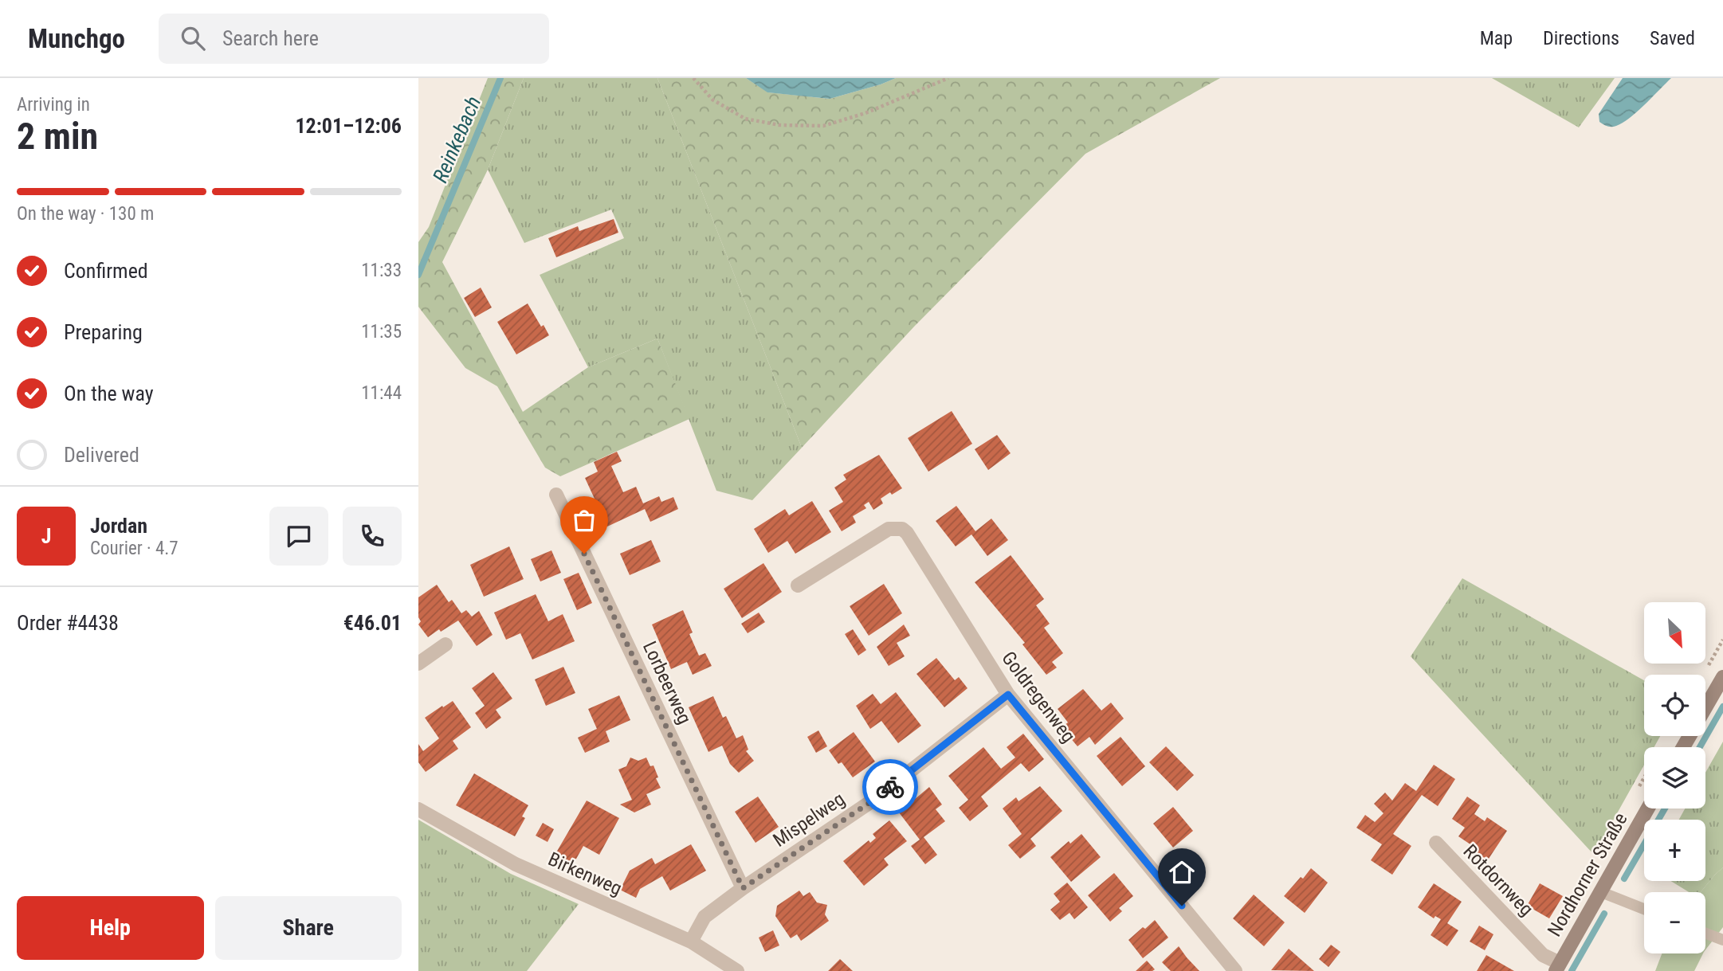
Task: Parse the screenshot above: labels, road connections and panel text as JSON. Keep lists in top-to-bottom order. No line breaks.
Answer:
{"streets":{"street":["Lorbeerweg","Goldregenweg","Mispelweg","Birkenweg","Nordhorner Straße","Rotdornweg"]},"crossings":[["Lorbeerweg","Mispelweg"],["Goldregenweg","Mispelweg"],["Mispelweg","Birkenweg"],["Nordhorner Straße","Rotdornweg"]],"water":["Reinkebach"],"north":"bottom right","page":{"header":"Munchgo","search":"Search here","nav":["Map","Directions","Saved"],"heading":["2 min","Arriving in","12:01–12:06"],"panel":["Jordan","Courier · 4.7","Order #4438","€46.01"],"bar":"On the way · 130 m","list":[["Confirmed","11:33"],["Preparing","11:35"],["On the way","11:44"],"Delivered"],"round":"J","map_buttons":["+","−"],"buttons":["Help","Share"]}}
